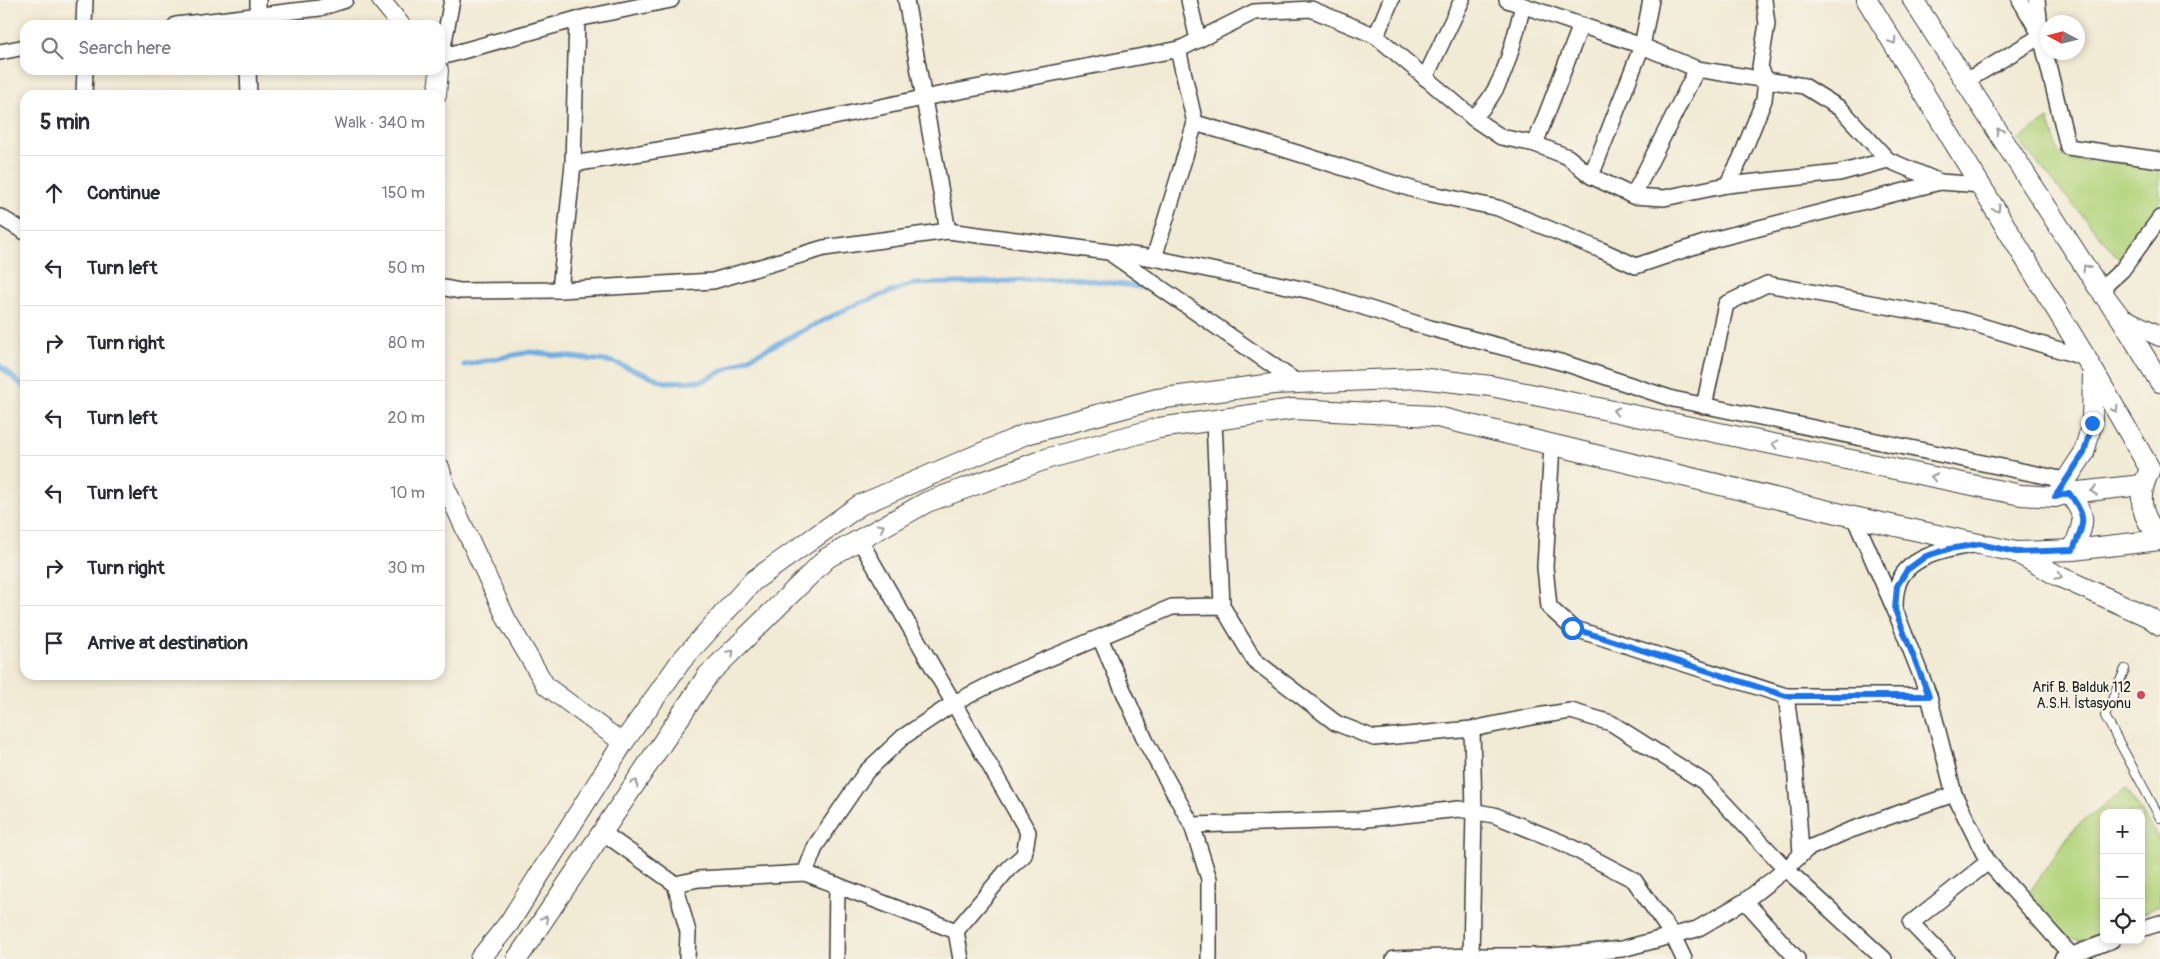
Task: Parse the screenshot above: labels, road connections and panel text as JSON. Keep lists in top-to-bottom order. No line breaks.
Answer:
{"places":["Arif B. Balduk 112 A.S.H. İstasyonu"],"north":"left","page":{"search":"Search here","heading":["5 min","Walk · 340 m"],"list":[["Continue","150 m"],["Turn left","50 m"],["Turn right","80 m"],["Turn left","20 m"],["Turn left","10 m"],["Turn right","30 m"],"Arrive at destination"],"map_buttons":["+","−"]}}
